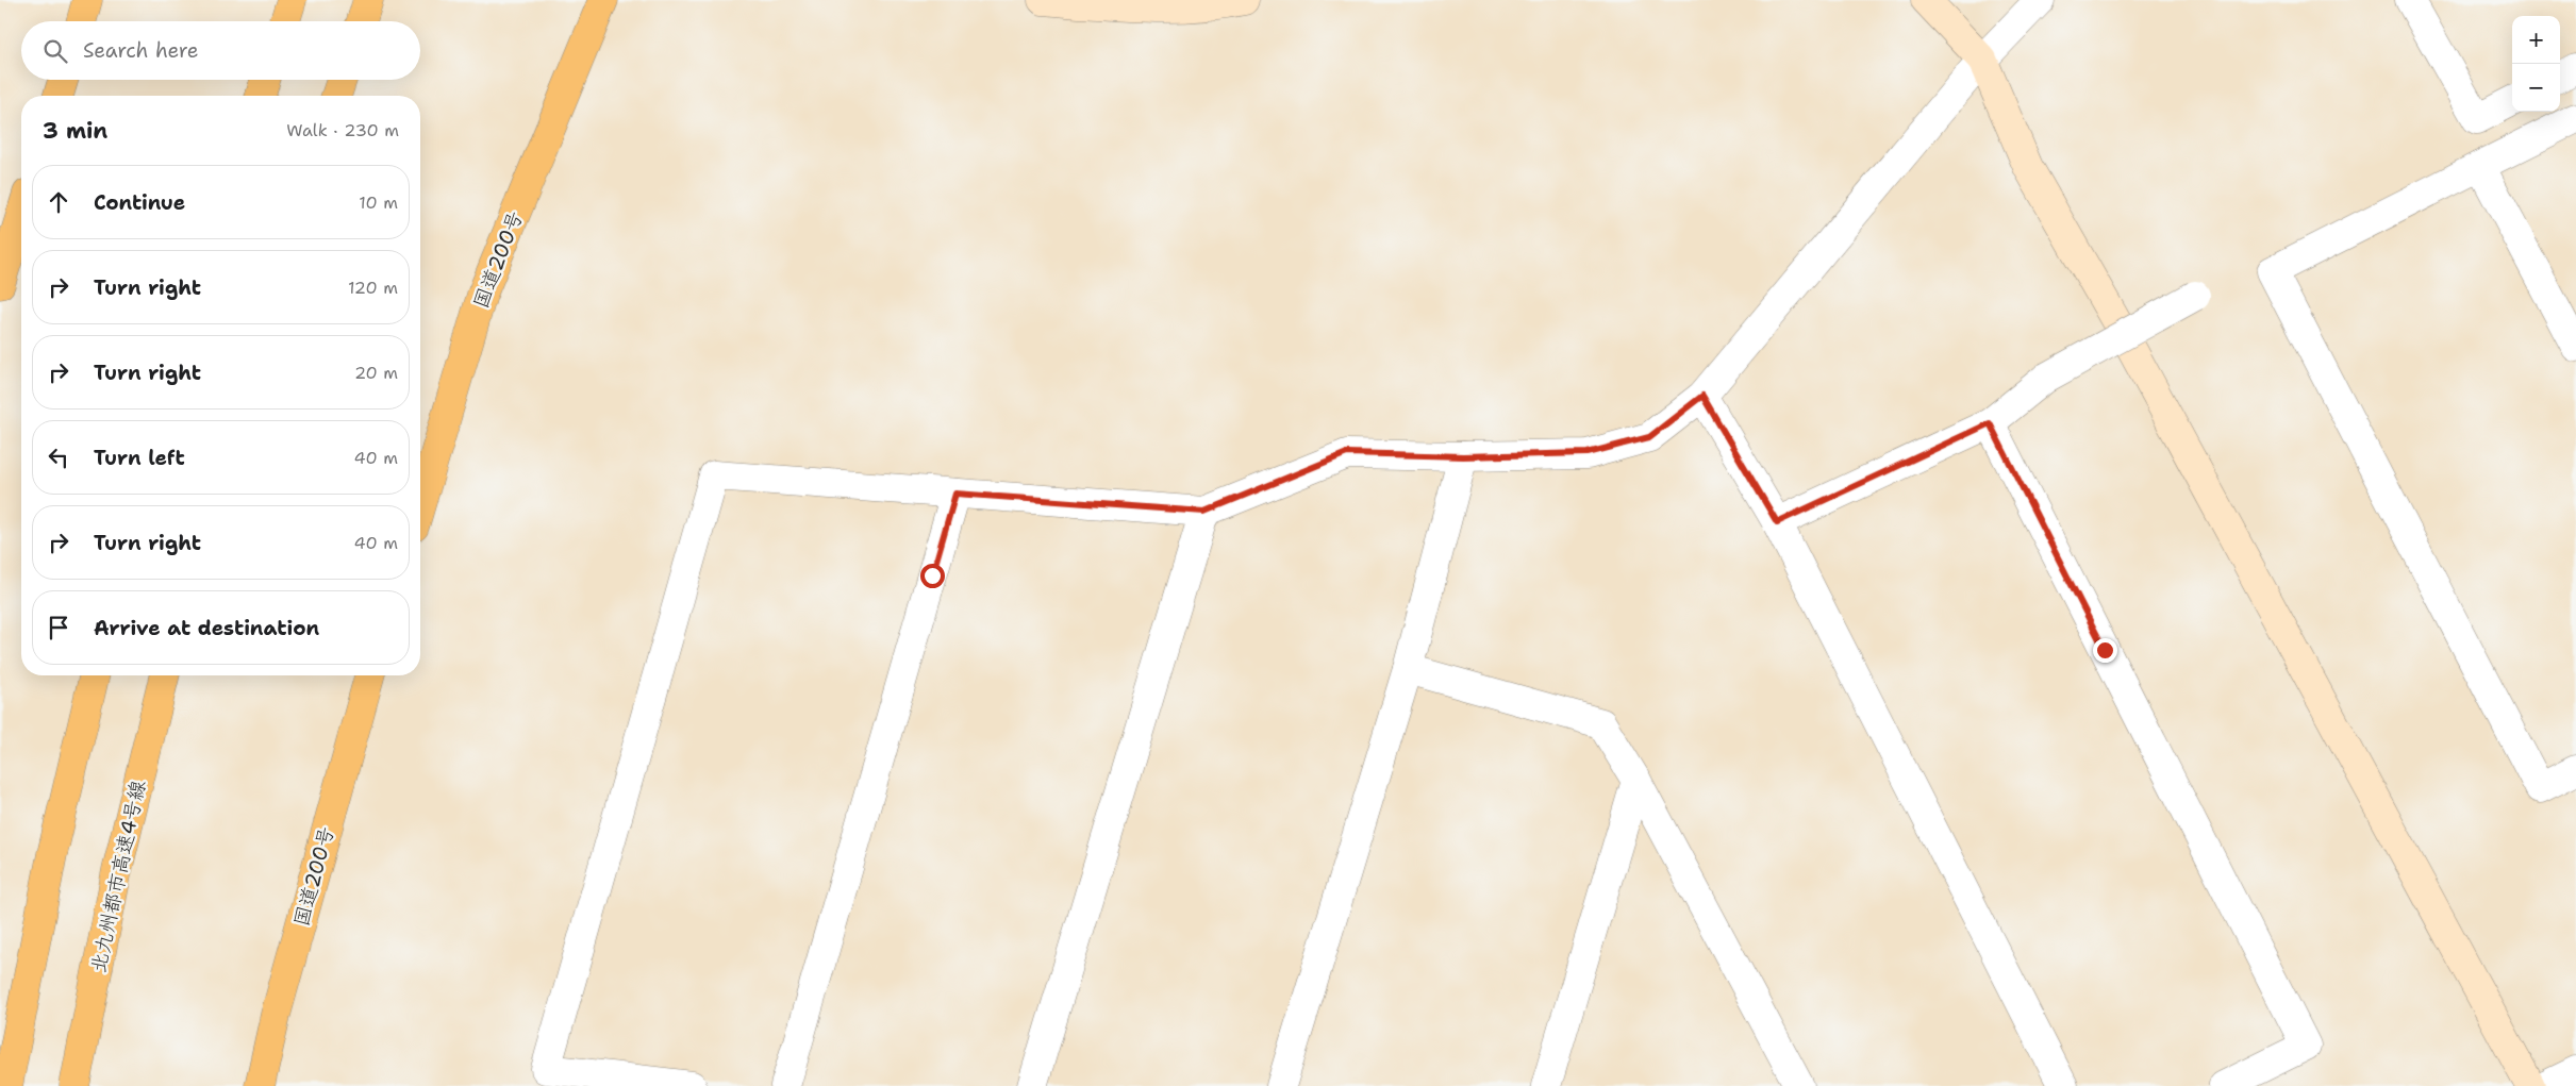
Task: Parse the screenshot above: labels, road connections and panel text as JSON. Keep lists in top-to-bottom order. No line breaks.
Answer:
{"streets":{"highway":["国道200号","北九州都市高速4号線"]},"page":{"map_buttons":["+","−"],"search":"Search here","heading":["3 min","Walk · 230 m"],"list":[["Continue","10 m"],["Turn right","120 m"],["Turn right","20 m"],["Turn left","40 m"],["Turn right","40 m"],"Arrive at destination"]}}
